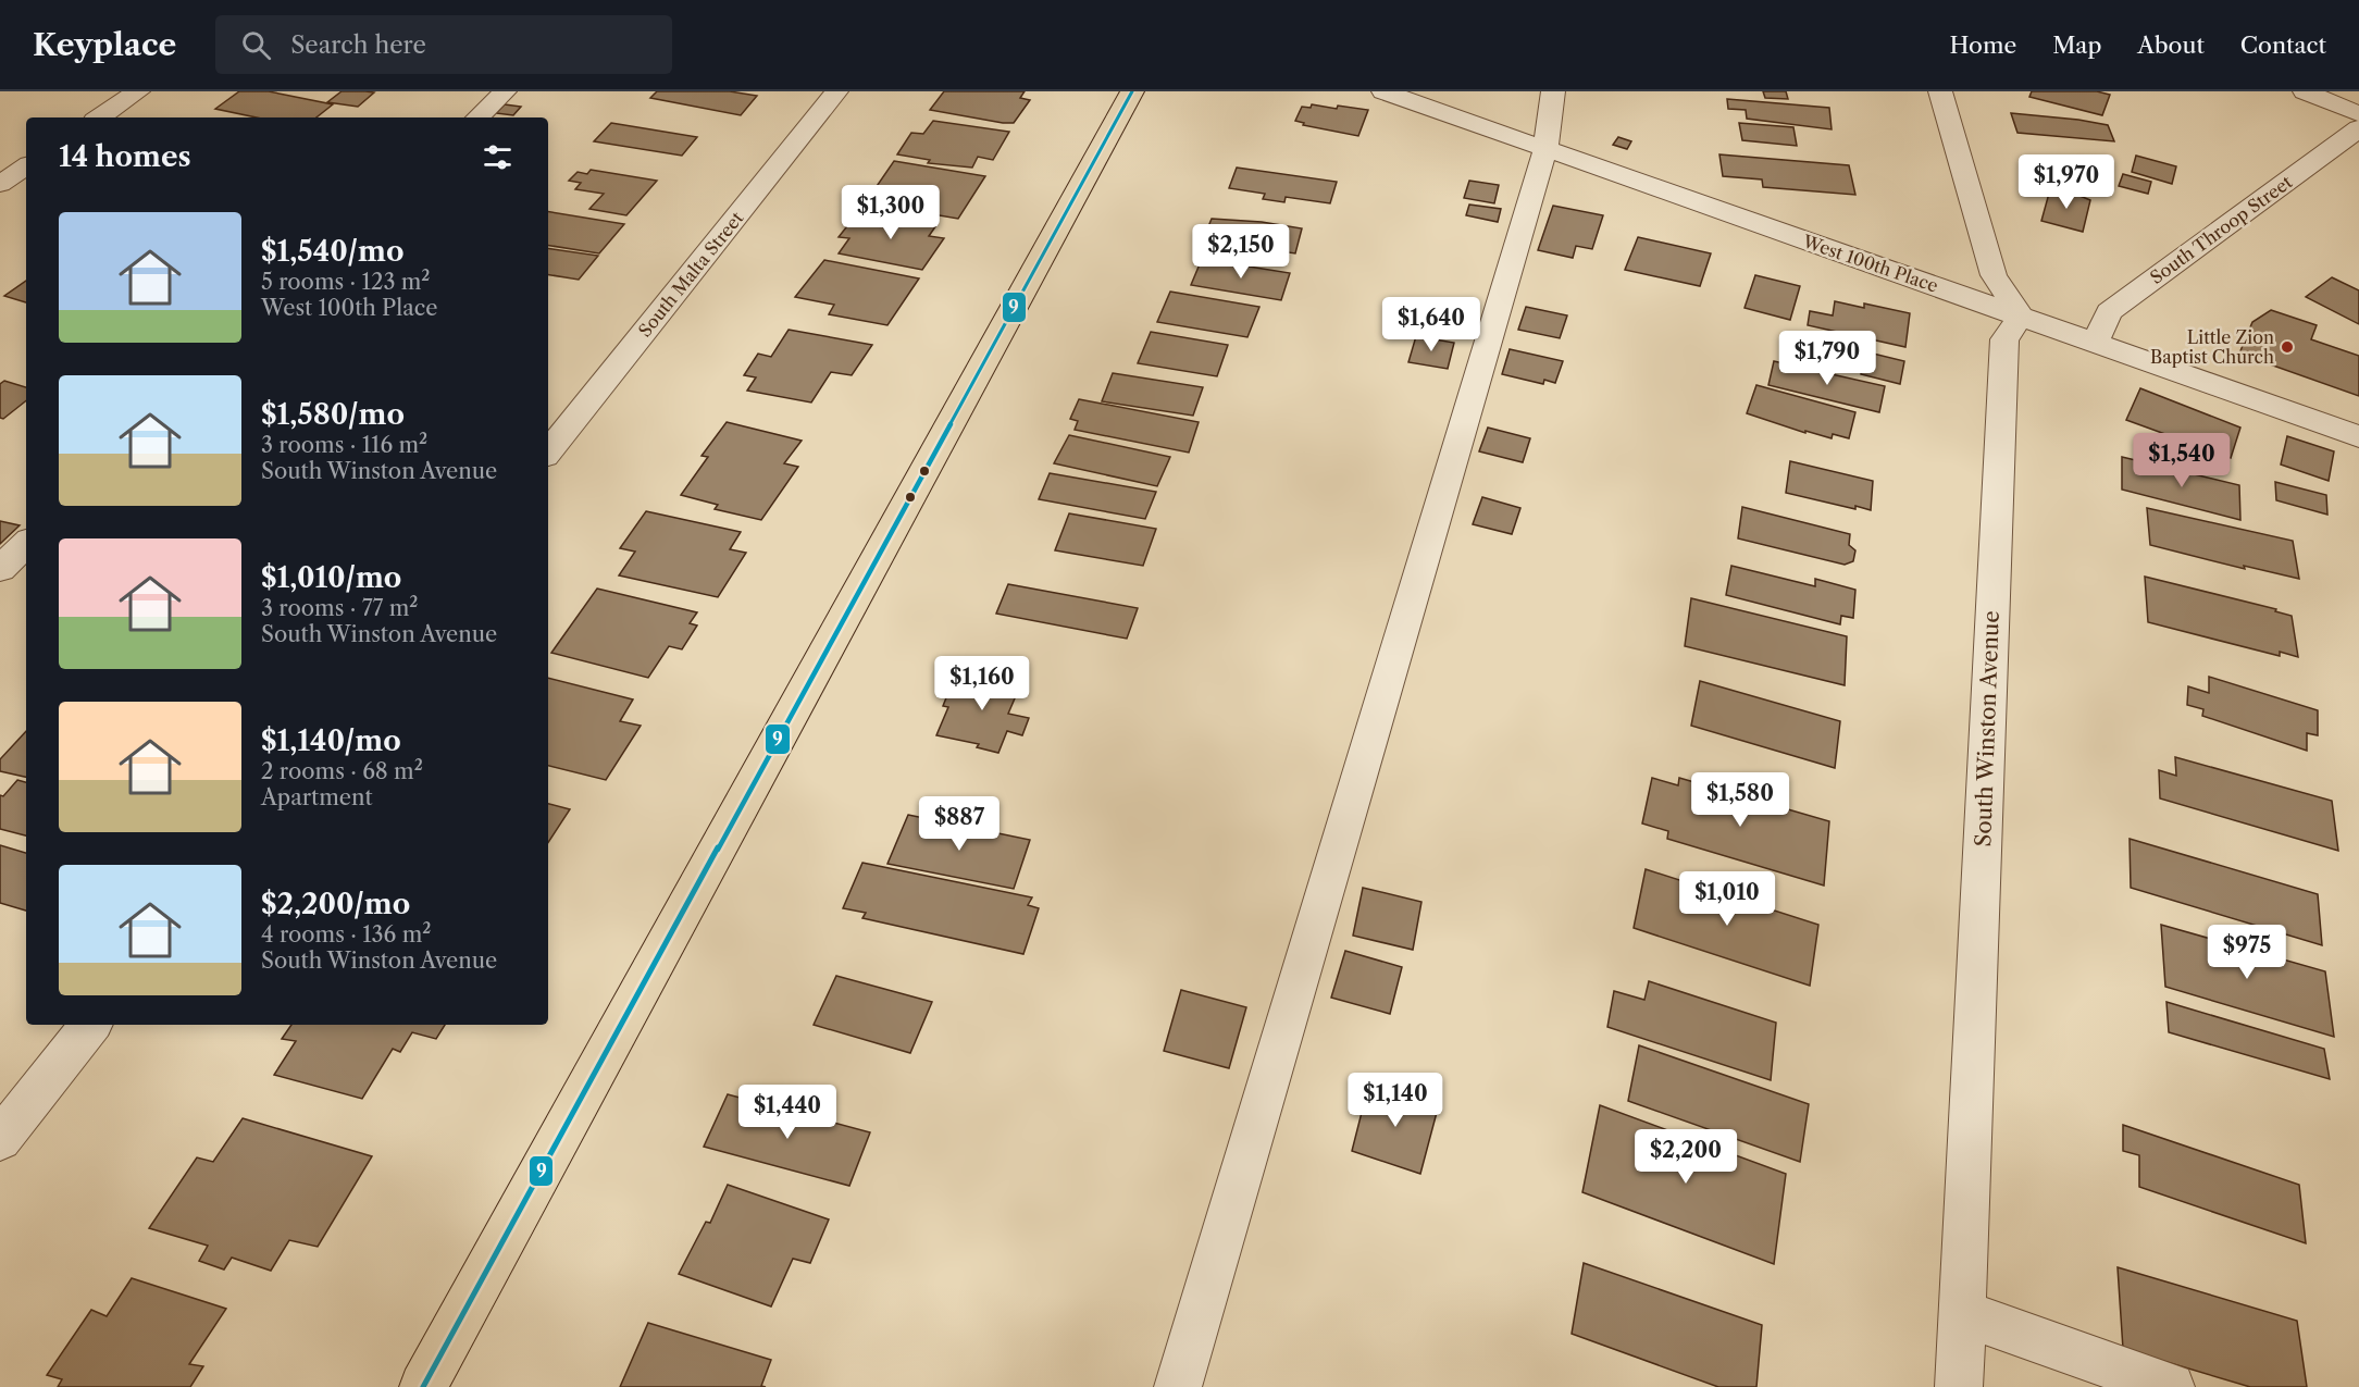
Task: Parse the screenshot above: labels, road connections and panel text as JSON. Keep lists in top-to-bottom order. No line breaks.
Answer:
{"streets":{"street":["South Throop Street","West 100th Place","South Malta Street","South Winston Avenue"]},"crossings":[["South Throop Street","West 100th Place"],["West 100th Place","South Winston Avenue"]],"places":["Little Zion Baptist Church"],"lines":["transit line 9"],"page":{"header":"Keyplace","search":"Search here","nav":["Home","Map","About","Contact"],"heading":"14 homes","price":["$1,970","$1,300","$2,150","$1,640","$1,790","$1,540","$1,160","$1,580","$887","$1,010","$975","$1,140","$1,440","$2,200"],"list":[{"name":"$1,540/mo","note":"5 rooms · 123 m² · West 100th Place"},{"name":"$1,580/mo","note":"3 rooms · 116 m² · South Winston Avenue"},{"name":"$1,010/mo","note":"3 rooms · 77 m² · South Winston Avenue"},{"name":"$1,140/mo","note":"2 rooms · 68 m² · Apartment"},{"name":"$2,200/mo","note":"4 rooms · 136 m² · South Winston Avenue"}]}}
